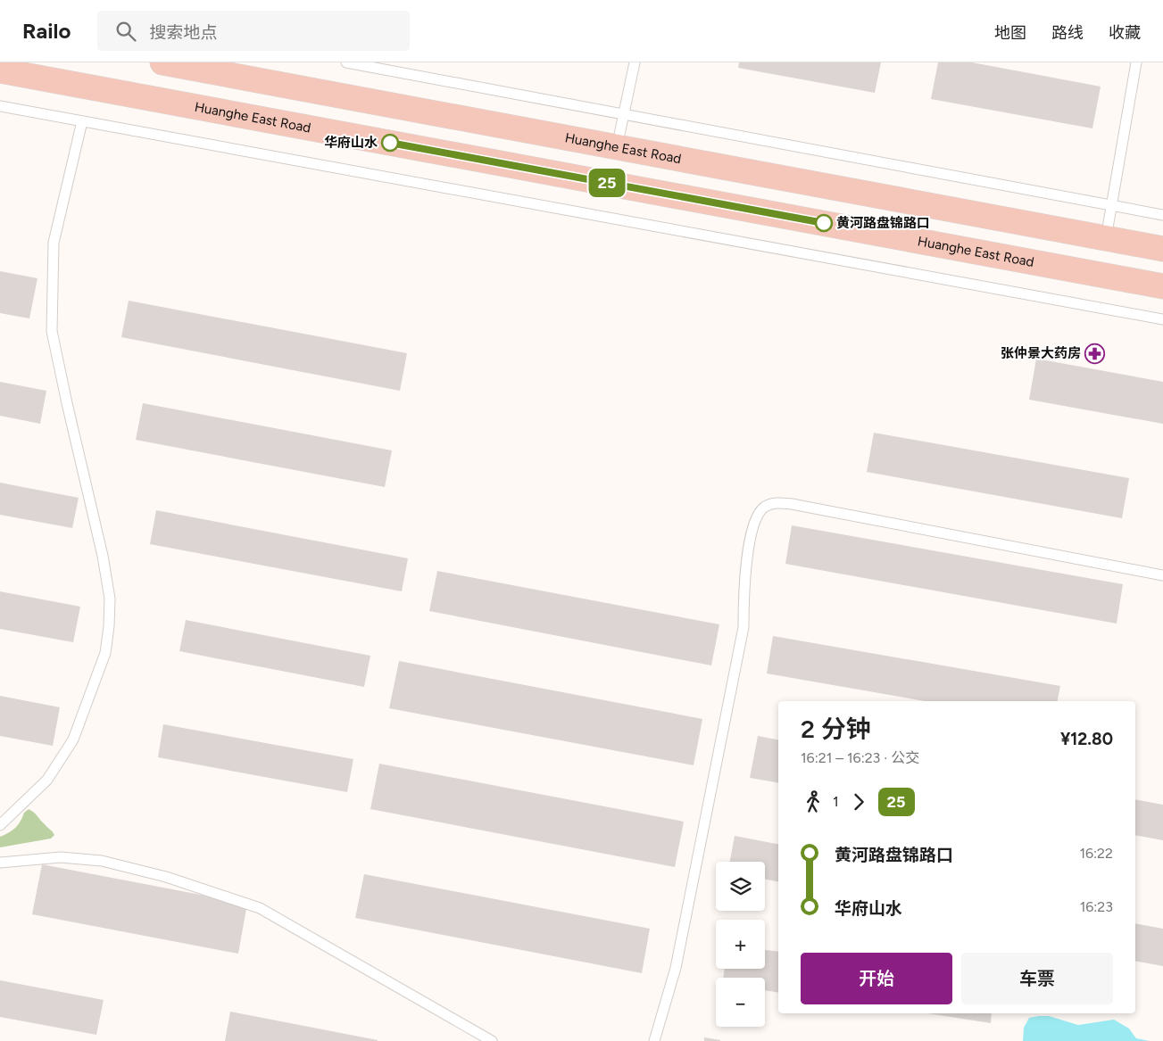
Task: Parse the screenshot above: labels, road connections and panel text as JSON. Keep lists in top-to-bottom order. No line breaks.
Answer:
{"streets":{"main road":["Huanghe East Road"]},"places":{"other":["华府山水","黄河路盘锦路口"],"pharmacy":["张仲景大药房"]},"lines":["bus line 25"],"page":{"header":"Railo","search":"搜索地点","nav":["地图","路线","收藏"],"on_map":"25","heading":["2 分钟","16:21 – 16:23 · 公交","¥12.80"],"legs":["1","25"],"list":[{"name":"黄河路盘锦路口","value":"16:22"},{"name":"华府山水","value":"16:23"}],"map_buttons":["+","−"],"buttons":["开始","车票"]}}
